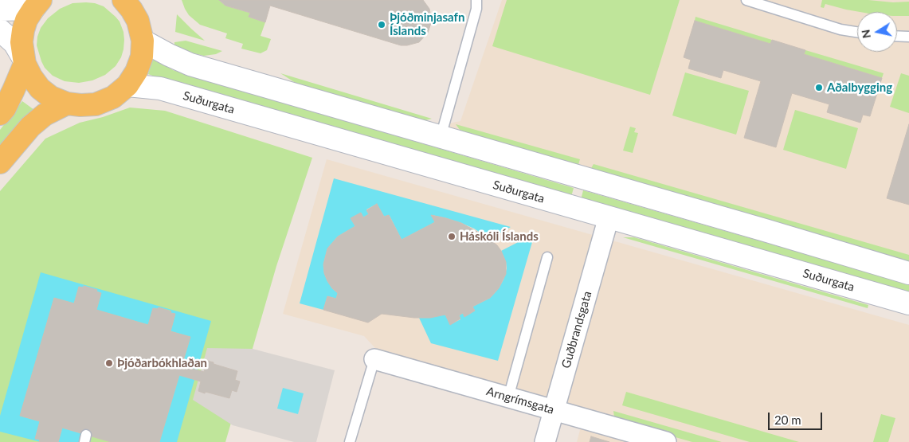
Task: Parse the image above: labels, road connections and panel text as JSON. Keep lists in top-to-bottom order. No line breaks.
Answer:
{"streets":{"main road":["Suðurgata"],"street":["Guðbrandsgata","Arngrímsgata"]},"crossings":[["Suðurgata","Guðbrandsgata"],["Guðbrandsgata","Arngrímsgata"]],"places":["Þjóðminjasafn Íslands","Aðalbygging","Háskóli Íslands","Þjóðarbókhlaðan"],"scale_bar":"20 m","north":"left"}
